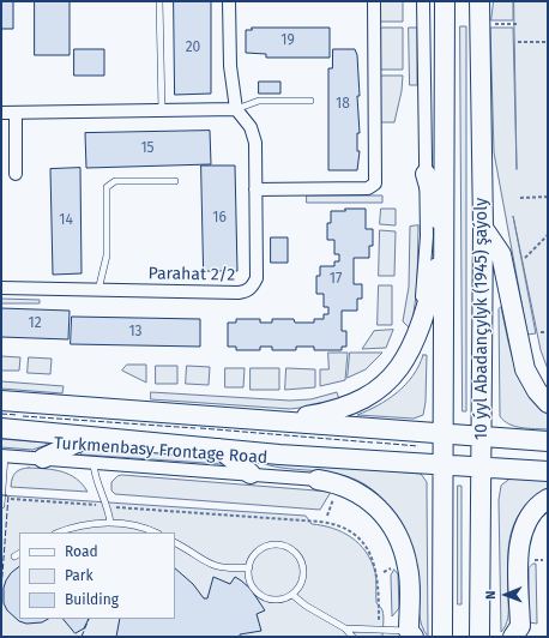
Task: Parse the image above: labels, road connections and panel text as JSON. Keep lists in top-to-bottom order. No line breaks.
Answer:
{"streets":{"main road":["10 ýyl Abadançylyk (1945) şaýoly"],"street":["Parahat 2/2","Turkmenbasy Frontage Road"]},"house_numbers":["19","20","18","15","16","14","17","12","13"],"legend":["Road","Park","Building"],"north":"left"}
